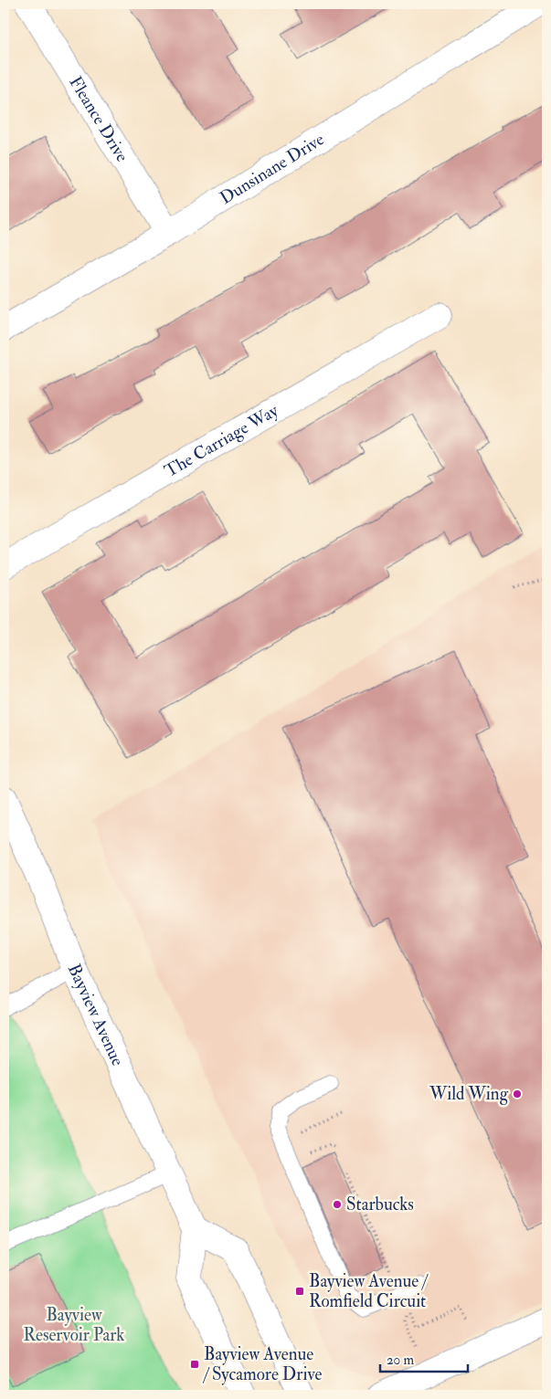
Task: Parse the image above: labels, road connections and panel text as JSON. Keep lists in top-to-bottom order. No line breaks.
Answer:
{"streets":{"street":["Fleance Drive","Dunsinane Drive","The Carriage Way","Bayview Avenue"]},"crossings":[["Fleance Drive","Dunsinane Drive"]],"parks":["Bayview Reservoir Park"],"places":{"other":["Wild Wing","Starbucks"],"transit":["Bayview Avenue / Romfield Circuit","Bayview Avenue / Sycamore Drive"]},"scale_bar":"20 m"}
